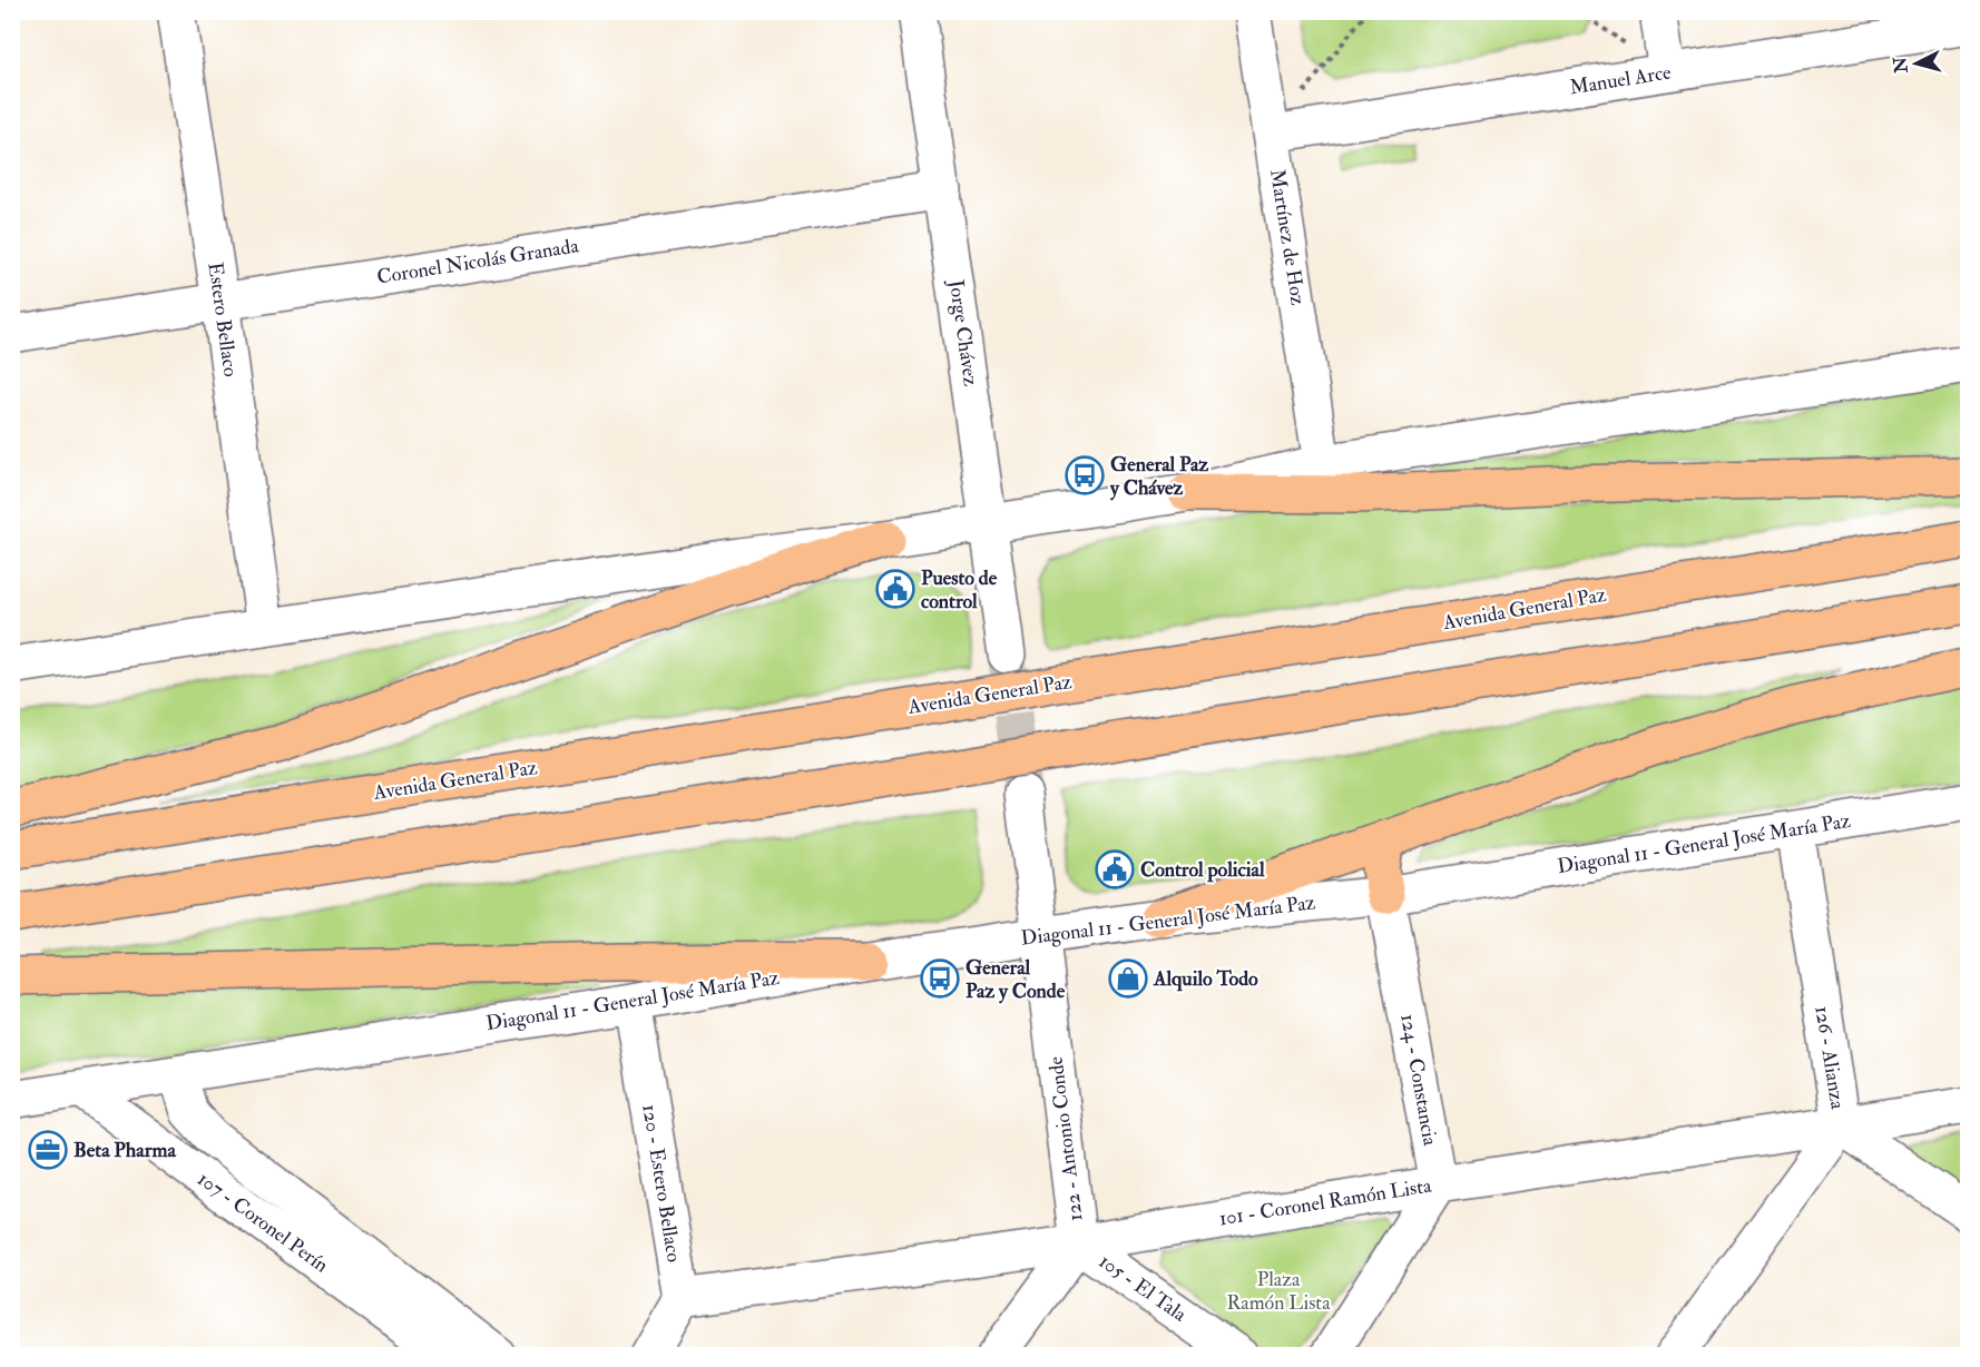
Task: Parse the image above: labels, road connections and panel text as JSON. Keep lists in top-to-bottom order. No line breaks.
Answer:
{"streets":{"highway":["Avenida General Paz"],"street":["Manuel Arce","Martínez de Hoz","Coronel Nicolás Granada","Estero Bellaco","Jorge Chávez","Diagonal 11 - General José María Paz","126 - Alianza","124 - Constancia","122 - Antonio Conde","120 - Estero Bellaco","101 - Coronel Ramón Lista","107 - Coronel Perín","105 - El Tala"]},"crossings":[["Manuel Arce","Martínez de Hoz"],["Coronel Nicolás Granada","Estero Bellaco"],["Coronel Nicolás Granada","Jorge Chávez"],["Diagonal 11 - General José María Paz","126 - Alianza"],["Diagonal 11 - General José María Paz","124 - Constancia"],["Diagonal 11 - General José María Paz","122 - Antonio Conde"],["Diagonal 11 - General José María Paz","120 - Estero Bellaco"],["Diagonal 11 - General José María Paz","107 - Coronel Perín"],["126 - Alianza","101 - Coronel Ramón Lista"],["124 - Constancia","101 - Coronel Ramón Lista"],["122 - Antonio Conde","101 - Coronel Ramón Lista"],["122 - Antonio Conde","105 - El Tala"],["120 - Estero Bellaco","101 - Coronel Ramón Lista"],["101 - Coronel Ramón Lista","105 - El Tala"]],"parks":["Plaza Ramón Lista"],"places":{"bus stop":["General Paz y Chávez","General Paz y Conde"],"public building":["Puesto de control","Control policial"],"shop":["Alquilo Todo"],"office":["Beta Pharma"]},"north":"left"}
